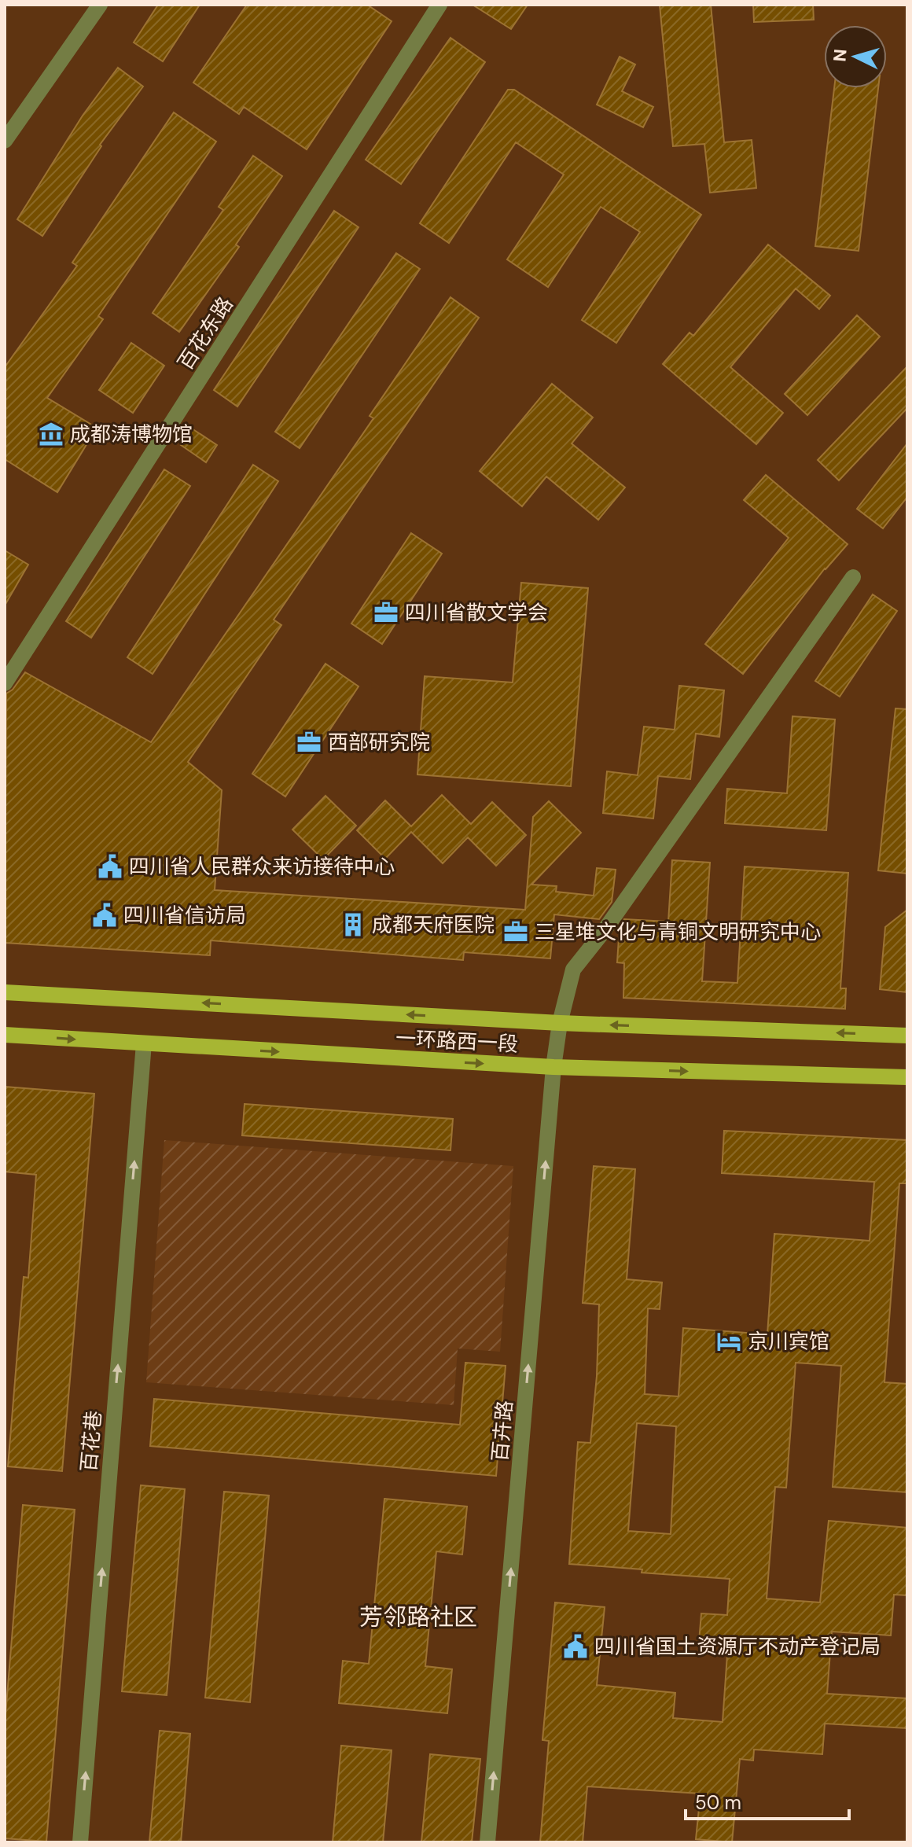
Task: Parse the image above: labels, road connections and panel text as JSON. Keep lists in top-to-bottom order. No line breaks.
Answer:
{"streets":{"main road":["一环路西一段"],"street":["百花东路","百卉路","百花巷"]},"crossings":[["一环路西一段","百卉路"],["一环路西一段","百花巷"]],"one_way":["百卉路","百花巷"],"districts":["芳邻路社区"],"places":{"museum":["成都涛博物馆"],"office":["四川省散文学会","西部研究院","三星堆文化与青铜文明研究中心"],"public building":["四川省人民群众来访接待中心","四川省信访局","四川省国土资源厅不动产登记局"],"building":["成都天府医院"],"hotel":["京川宾馆"]},"scale_bar":"50 m","north":"left"}
